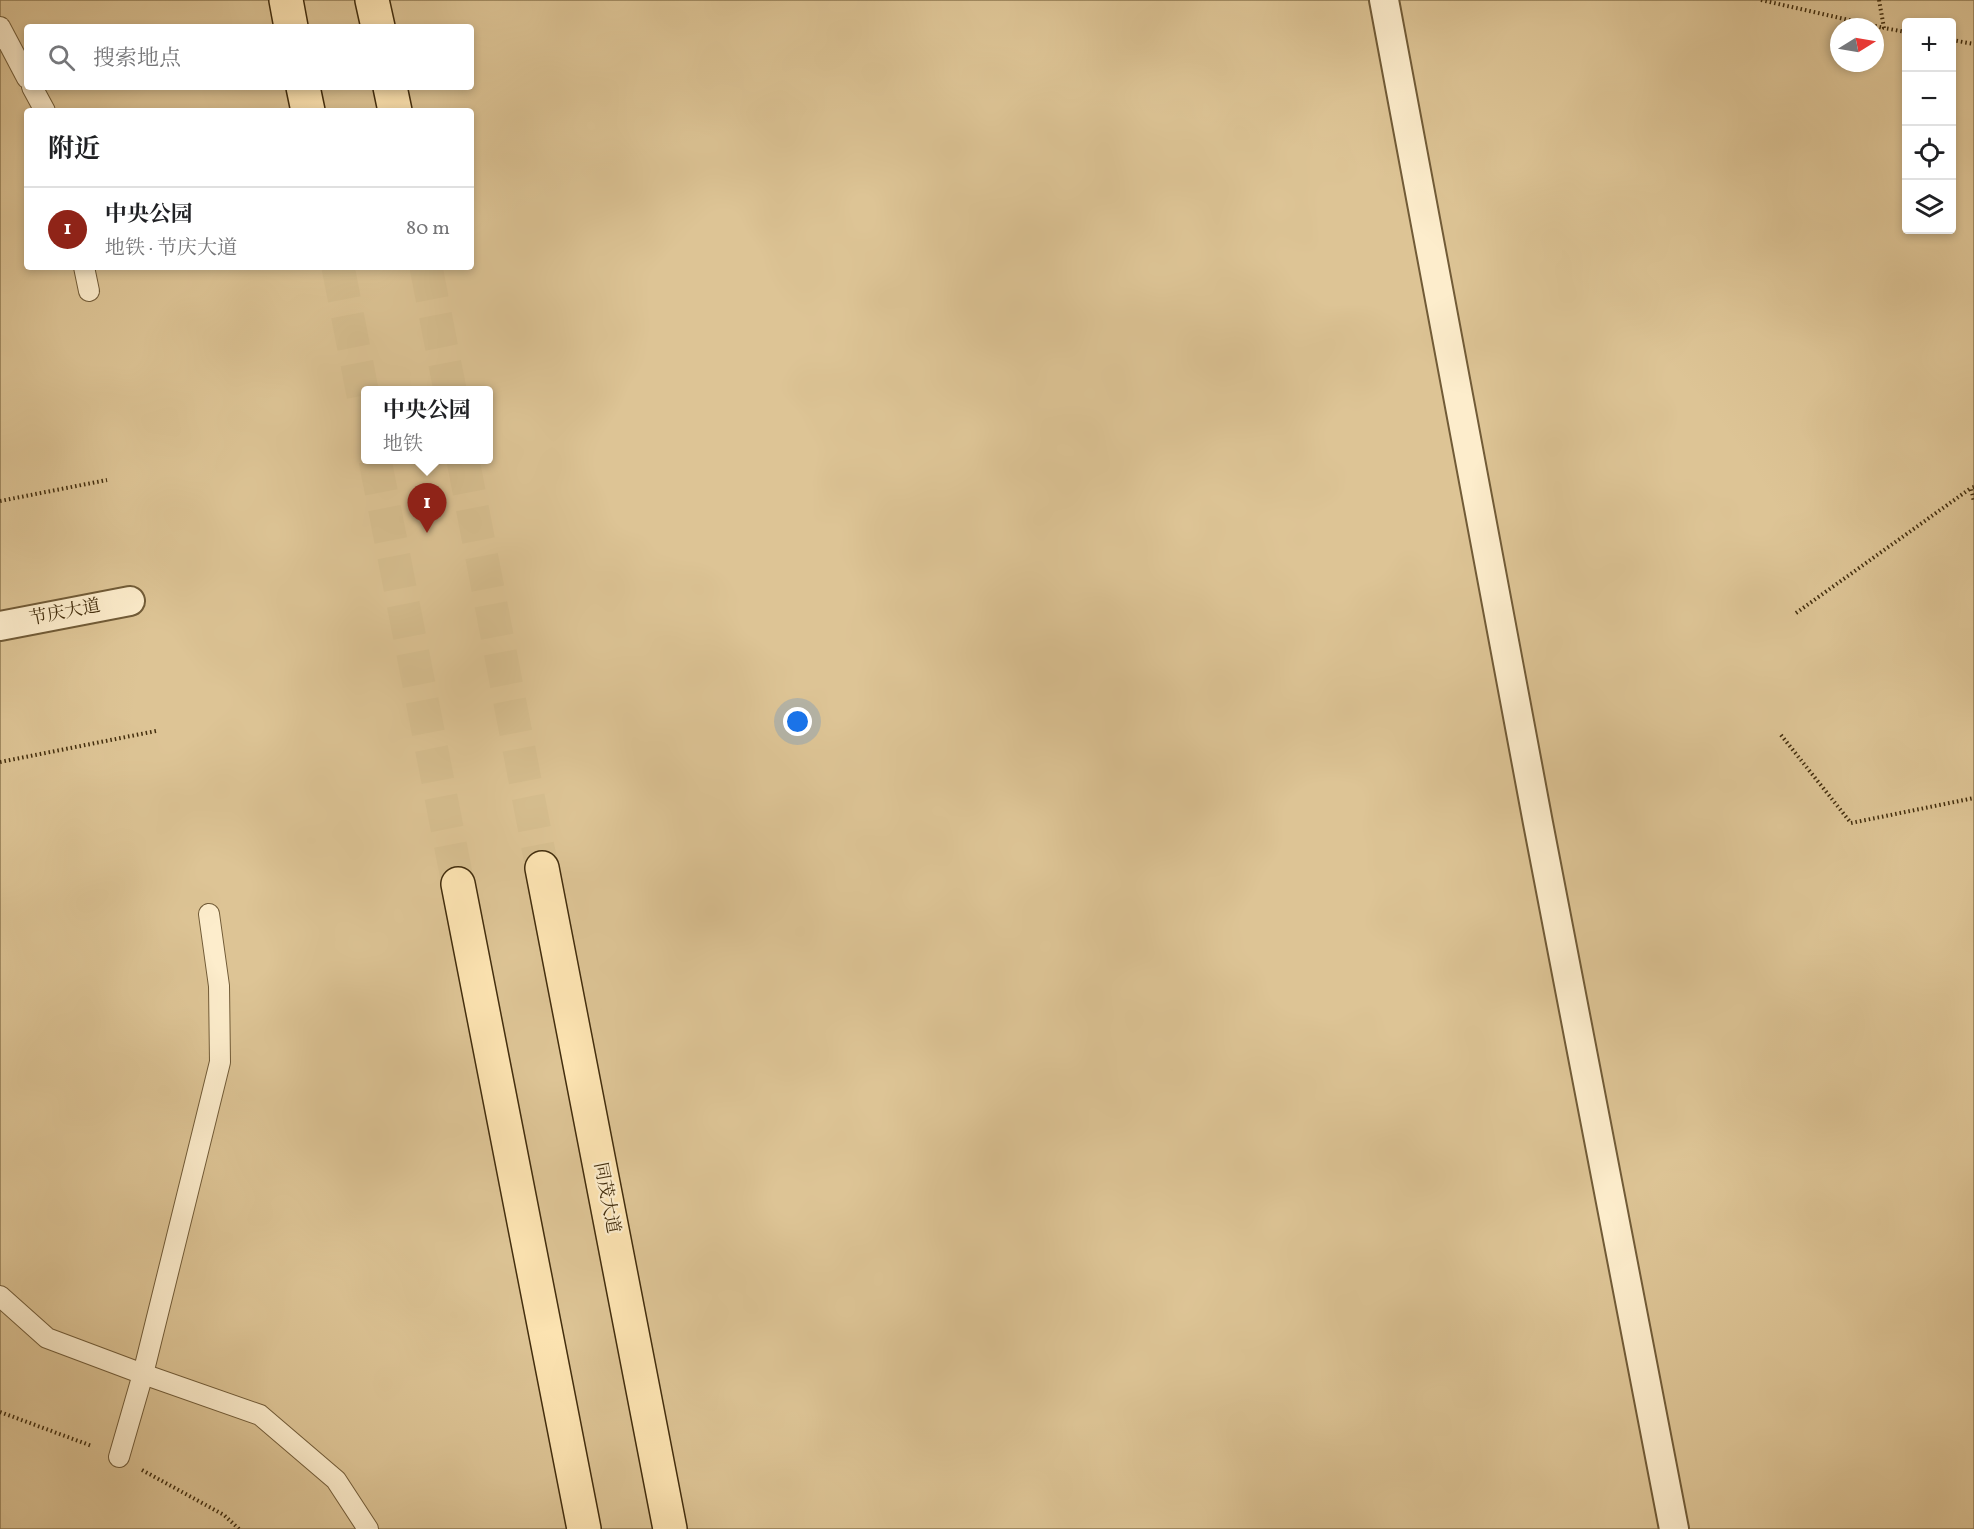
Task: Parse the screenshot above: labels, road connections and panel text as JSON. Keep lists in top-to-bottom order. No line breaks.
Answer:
{"streets":{"main road":["同茂大道"],"street":["节庆大道"]},"north":"right","page":{"map_buttons":["+","−"],"search":"搜索地点","heading":"附近","list":[{"mark":"1","name":"中央公园","note":"地铁 · 节庆大道","value":"80 m"}],"popup":["中央公园","地铁"],"pins":"1"}}
